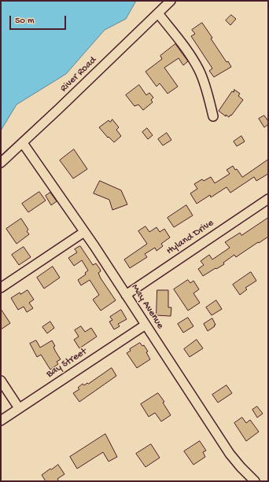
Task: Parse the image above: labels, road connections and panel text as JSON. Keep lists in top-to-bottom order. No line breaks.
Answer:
{"streets":{"street":["River Road","Hyland Drive","May Avenue","Bay Street"]},"crossings":[["River Road","May Avenue"],["Hyland Drive","May Avenue"],["May Avenue","Bay Street"]],"scale_bar":"50 m"}
